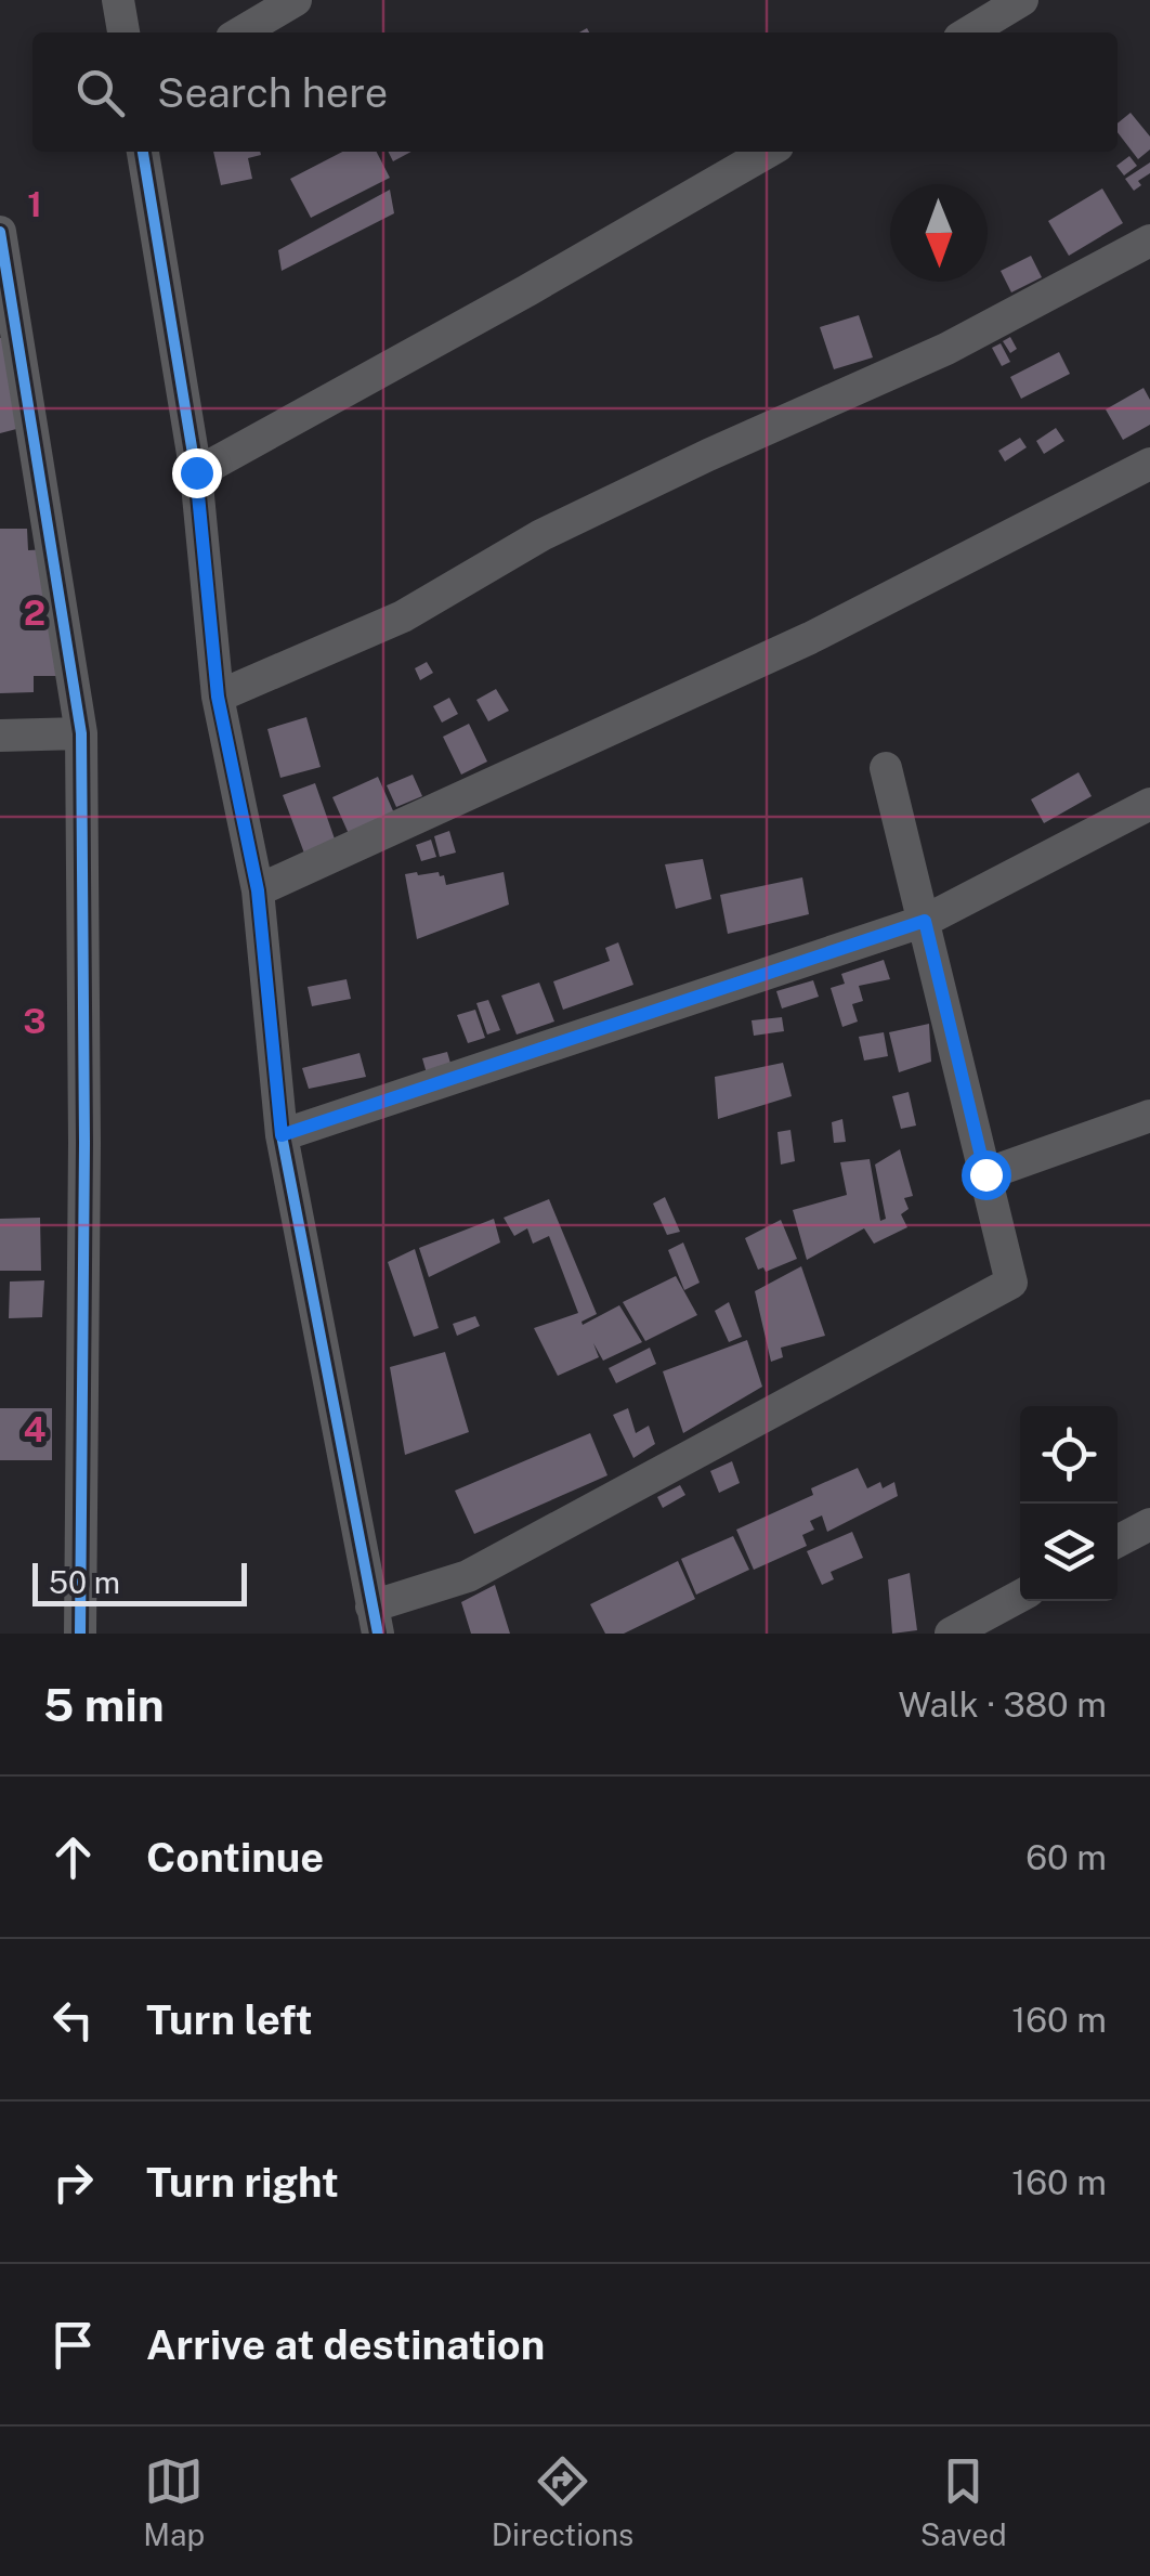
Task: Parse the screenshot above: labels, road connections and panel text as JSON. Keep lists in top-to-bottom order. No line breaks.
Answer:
{"scale_bar":"50 m","north":"bottom","page":{"search":"Search here","scale":"50 m","heading":["5 min","Walk · 380 m"],"list":[["Continue","60 m"],["Turn left","160 m"],["Turn right","160 m"],"Arrive at destination"],"nav":["Map","Directions","Saved"]},"grid":{"rows":["1","2","3","4"]}}
